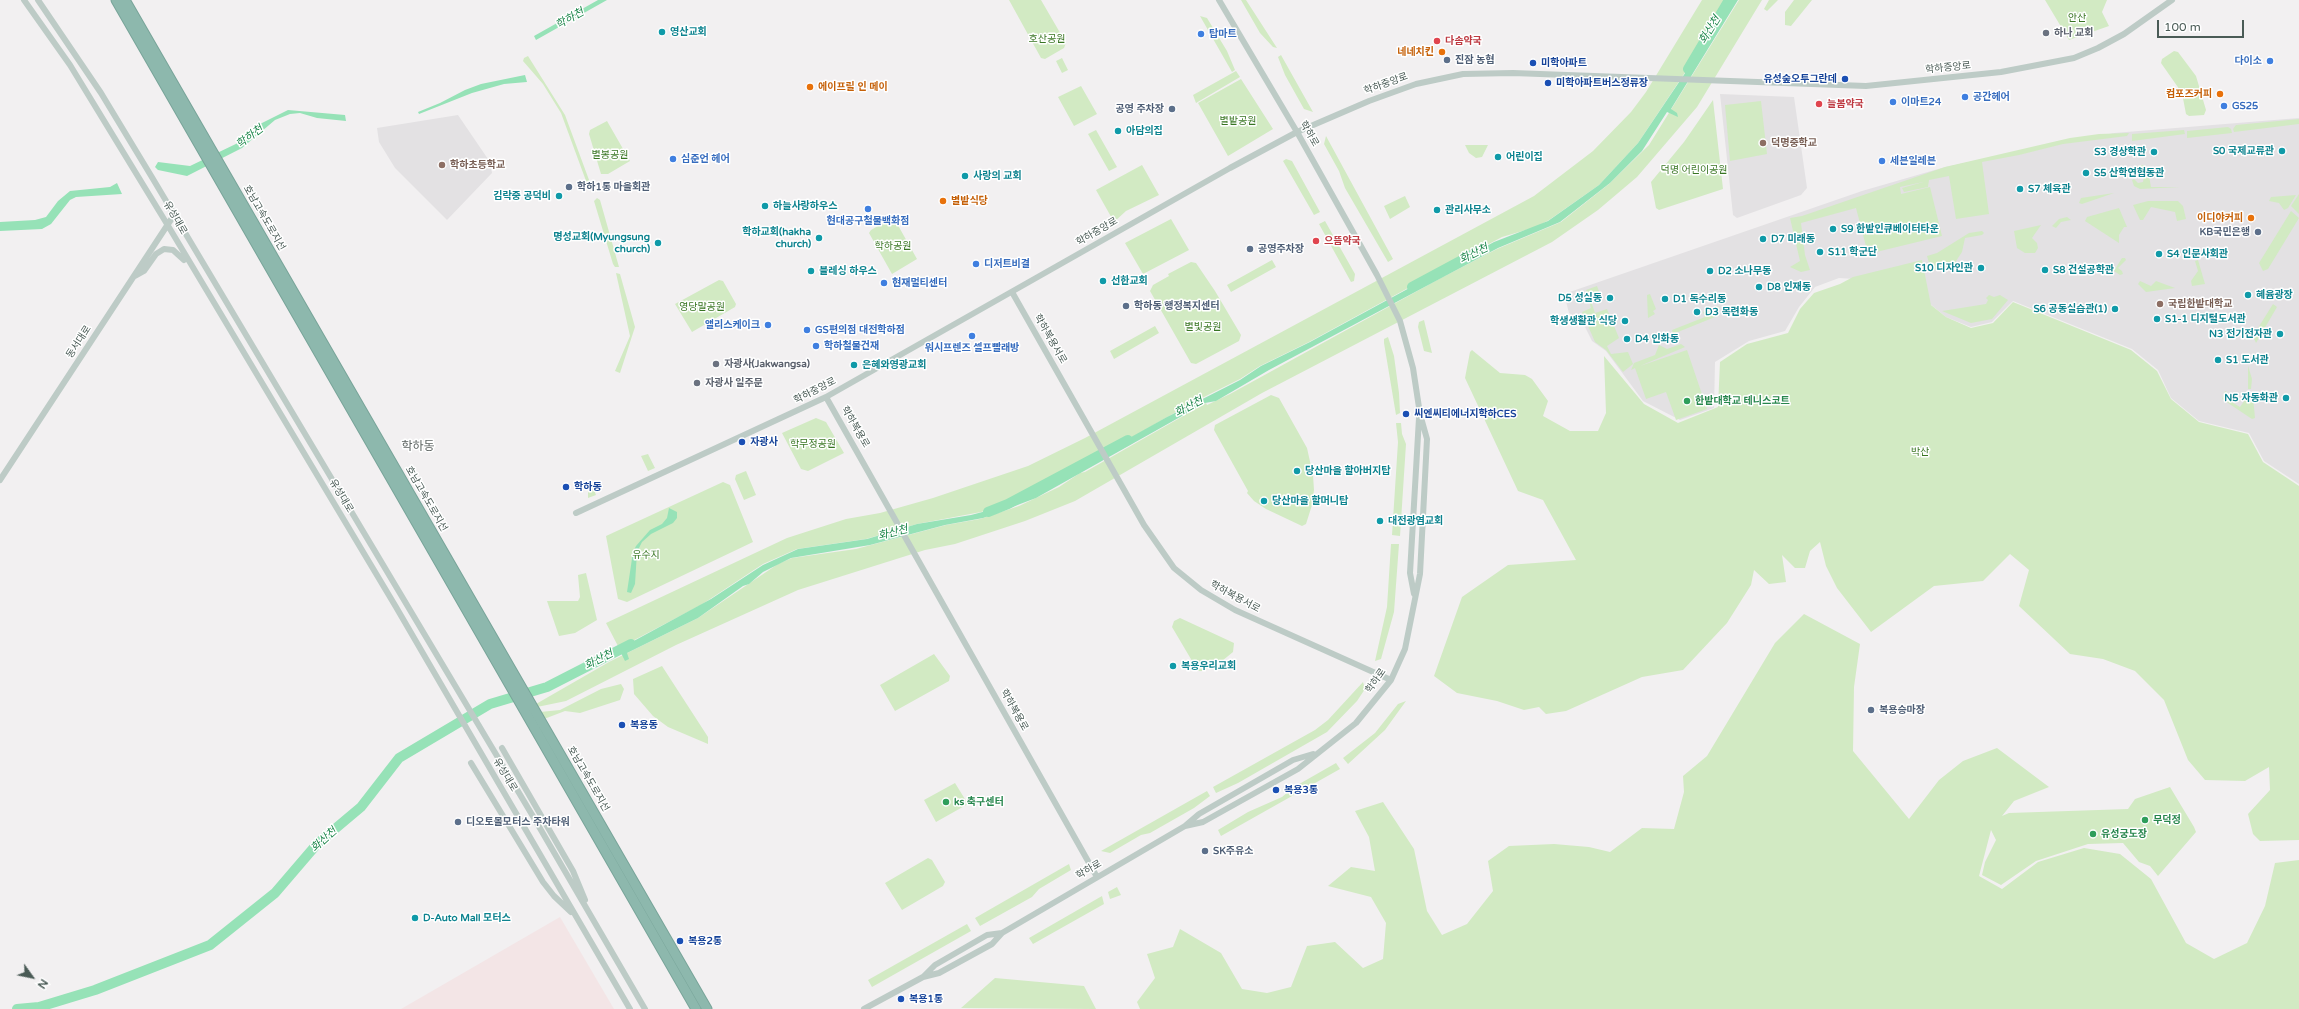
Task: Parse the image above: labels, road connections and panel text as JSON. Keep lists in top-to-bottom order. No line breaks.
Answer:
{"streets":{"highway":["호남고속도로지선"],"street":["학하중앙로","학하로","유성대로","학하복용서로","동서대로","학하복용로"]},"crossings":[["학하중앙로","학하로"],["학하중앙로","학하복용서로"],["학하중앙로","학하복용로"],["학하로","학하복용서로"],["학하로","학하복용로"],["유성대로","동서대로"]],"districts":["학하동"],"water":["학하천","화산천"],"parks":["안산","호산공원","별밭공원","별봉공원","덕명 어린이공원","학하공원","영당말공원","별빛공원","학무정공원","박산","유수지"],"places":["영산교회","하나 교회","탑마트","다솜약국","네네치킨","진잠 농협","다이소","미학아파트","유성숲오투그란데","미학아파트버스정류장","에이프릴 인 메이","컴포즈커피","공간헤어","이마트24","늘봄약국","GS25","공영 주차장","아담의집","덕명중학교","S0 국제교류관","S3 경상학관","어린이집","심준언 헤어","세븐일레븐","학하초등학교","S5 산학연협동관","사랑의 교회","학하1통 마을회관","S7 체육관","김락중 공덕비","별밭식당","하늘사랑하우스","현대공구철물백화점","관리사무소","이디야커피","S9 한밭인큐베이터타운","KB국민은행","학하교회(hakha church)","D7 미래동","으뜸약국","명성교회(Myungsung church)","공영주차장","S11 학군단","S4 인문사회관","디저트비결","S10 디자인관","S8 건설공학관","블레싱 하우스","D2 소나무동","선한교회","현재멀티센터","D8 인재동","혜윰광장","D5 성실동","D1 독수리동","국립한밭대학교","학하동 행정복지센터","S6 공동실습관(1)","D3 목련화동","S1-1 디지털도서관","학생생활관 식당","앨리스케이크","GS편의점 대전학하점","N3 전기전자관","워시프렌즈 셀프빨래방","D4 인화동","학하철물건재","S1 도서관","자광사(Jakwangsa)","은혜와영광교회","자광사 일주문","N5 자동화관","한밭대학교 테니스코트","씨엔씨티에너지학하CES","자광사","당산마을 할아버지탑","학하동","당산마을 할머니탑","대전광염교회","복용우리교회","복용승마장","복용동","복용3통","ks 축구센터","무덕정","디오토몰모터스 주차타워","유성궁도장","SK주유소","D-Auto Mall 모터스","복용2통","복용1통"],"scale_bar":"100 m","north":"bottom right"}
